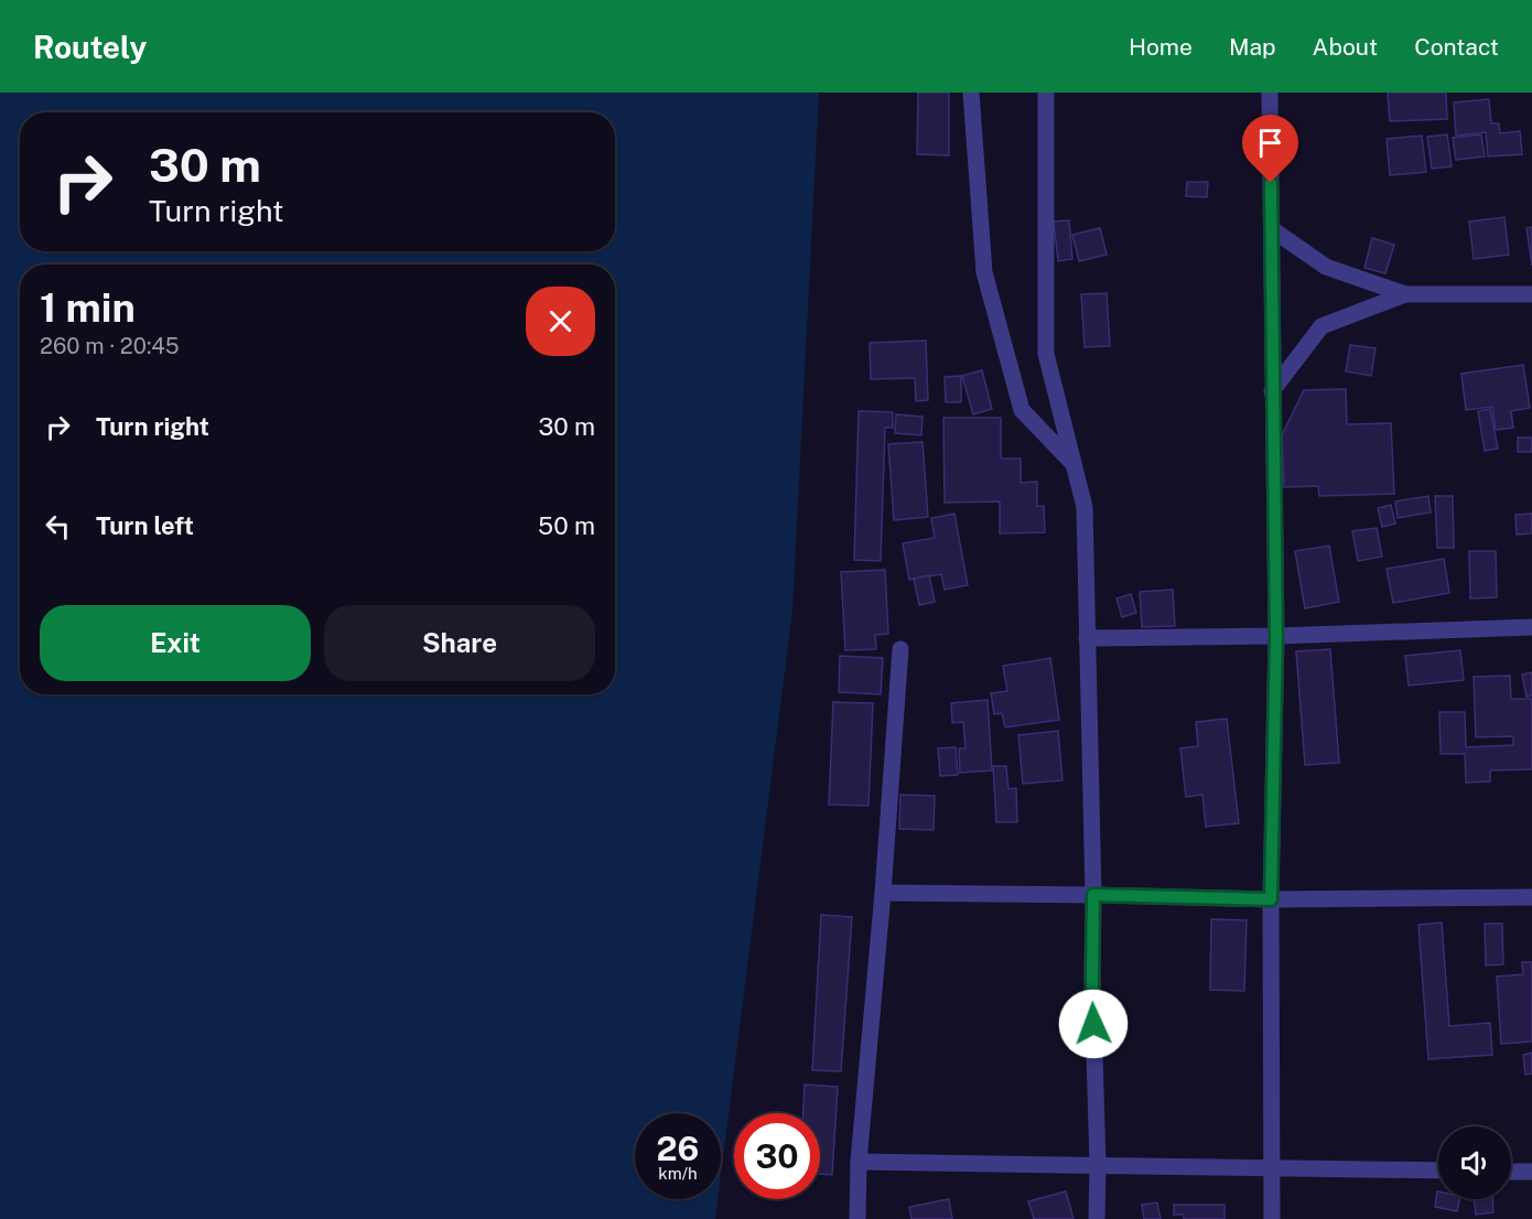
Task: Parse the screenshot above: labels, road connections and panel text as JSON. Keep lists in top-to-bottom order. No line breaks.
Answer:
{"page":{"header":"Routely","nav":["Home","Map","About","Contact"],"turn":["30 m","Turn right"],"heading":["1 min","260 m · 20:45"],"list":[{"name":"Turn right","value":"30 m"},{"name":"Turn left","value":"50 m"}],"buttons":["Exit","Share"],"speed":"26 km/h","limit":"30"}}
